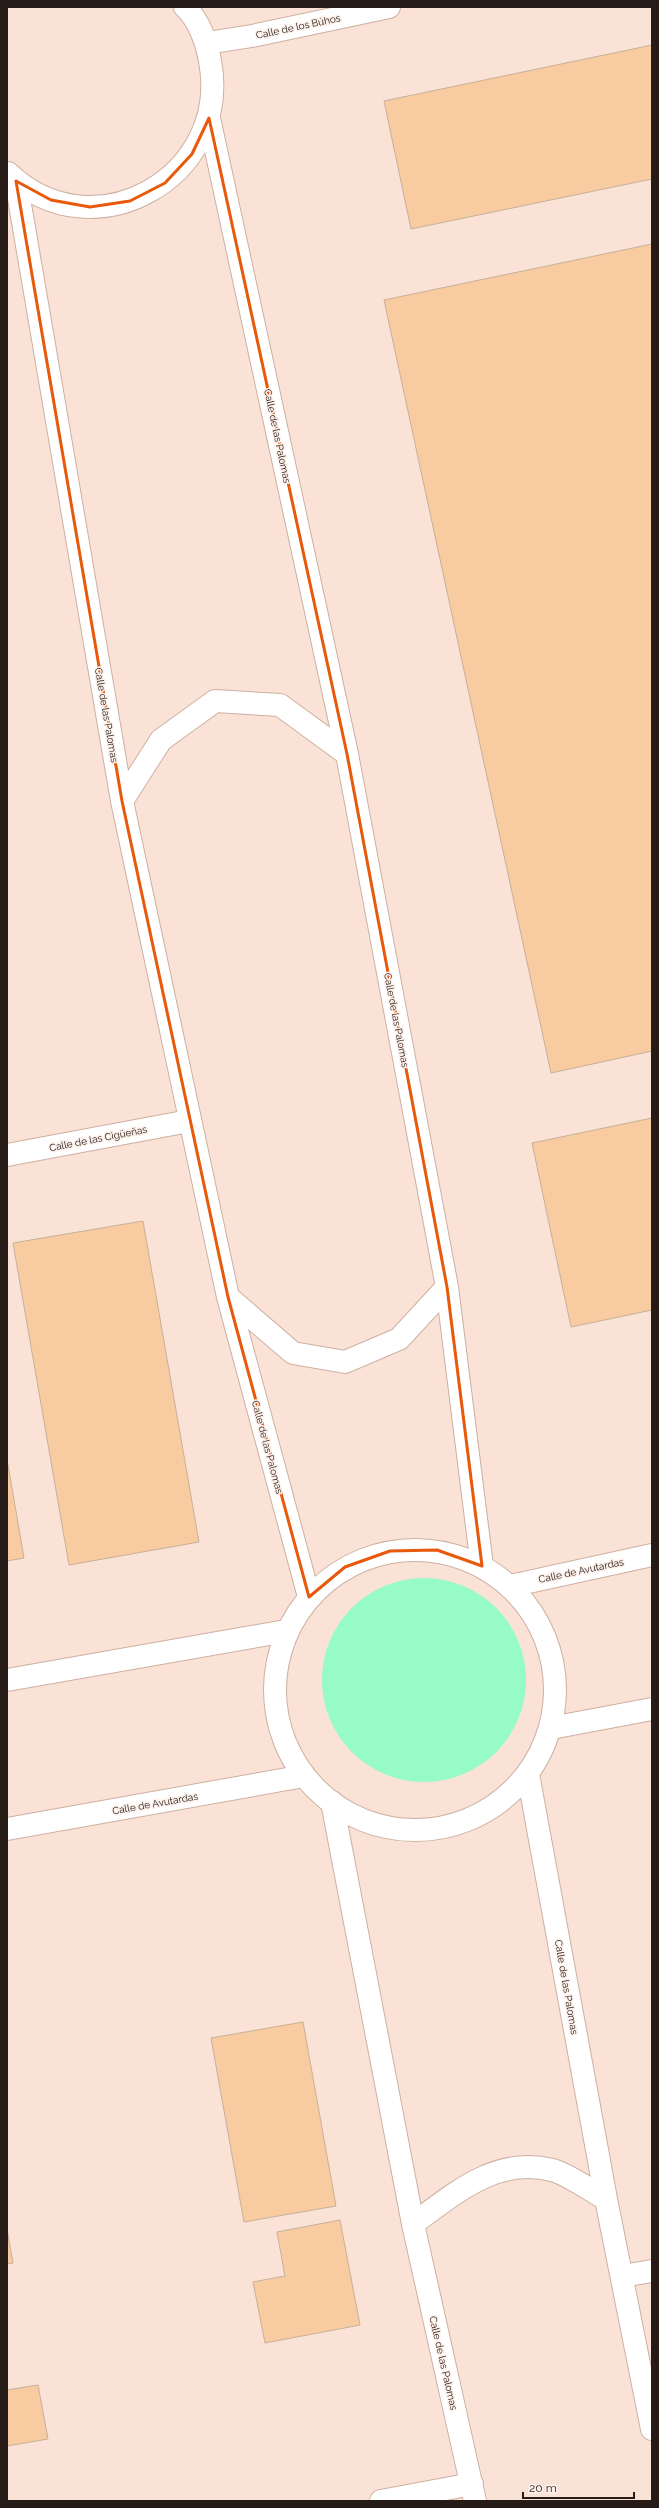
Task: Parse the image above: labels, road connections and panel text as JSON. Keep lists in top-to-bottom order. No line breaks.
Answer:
{"streets":{"street":["Calle de los Búhos","Calle de las Palomas","Calle de las Cigüeñas","Calle de Avutardas"]},"crossings":[["Calle de las Palomas","Calle de las Cigüeñas"]],"scale_bar":"20 m"}
